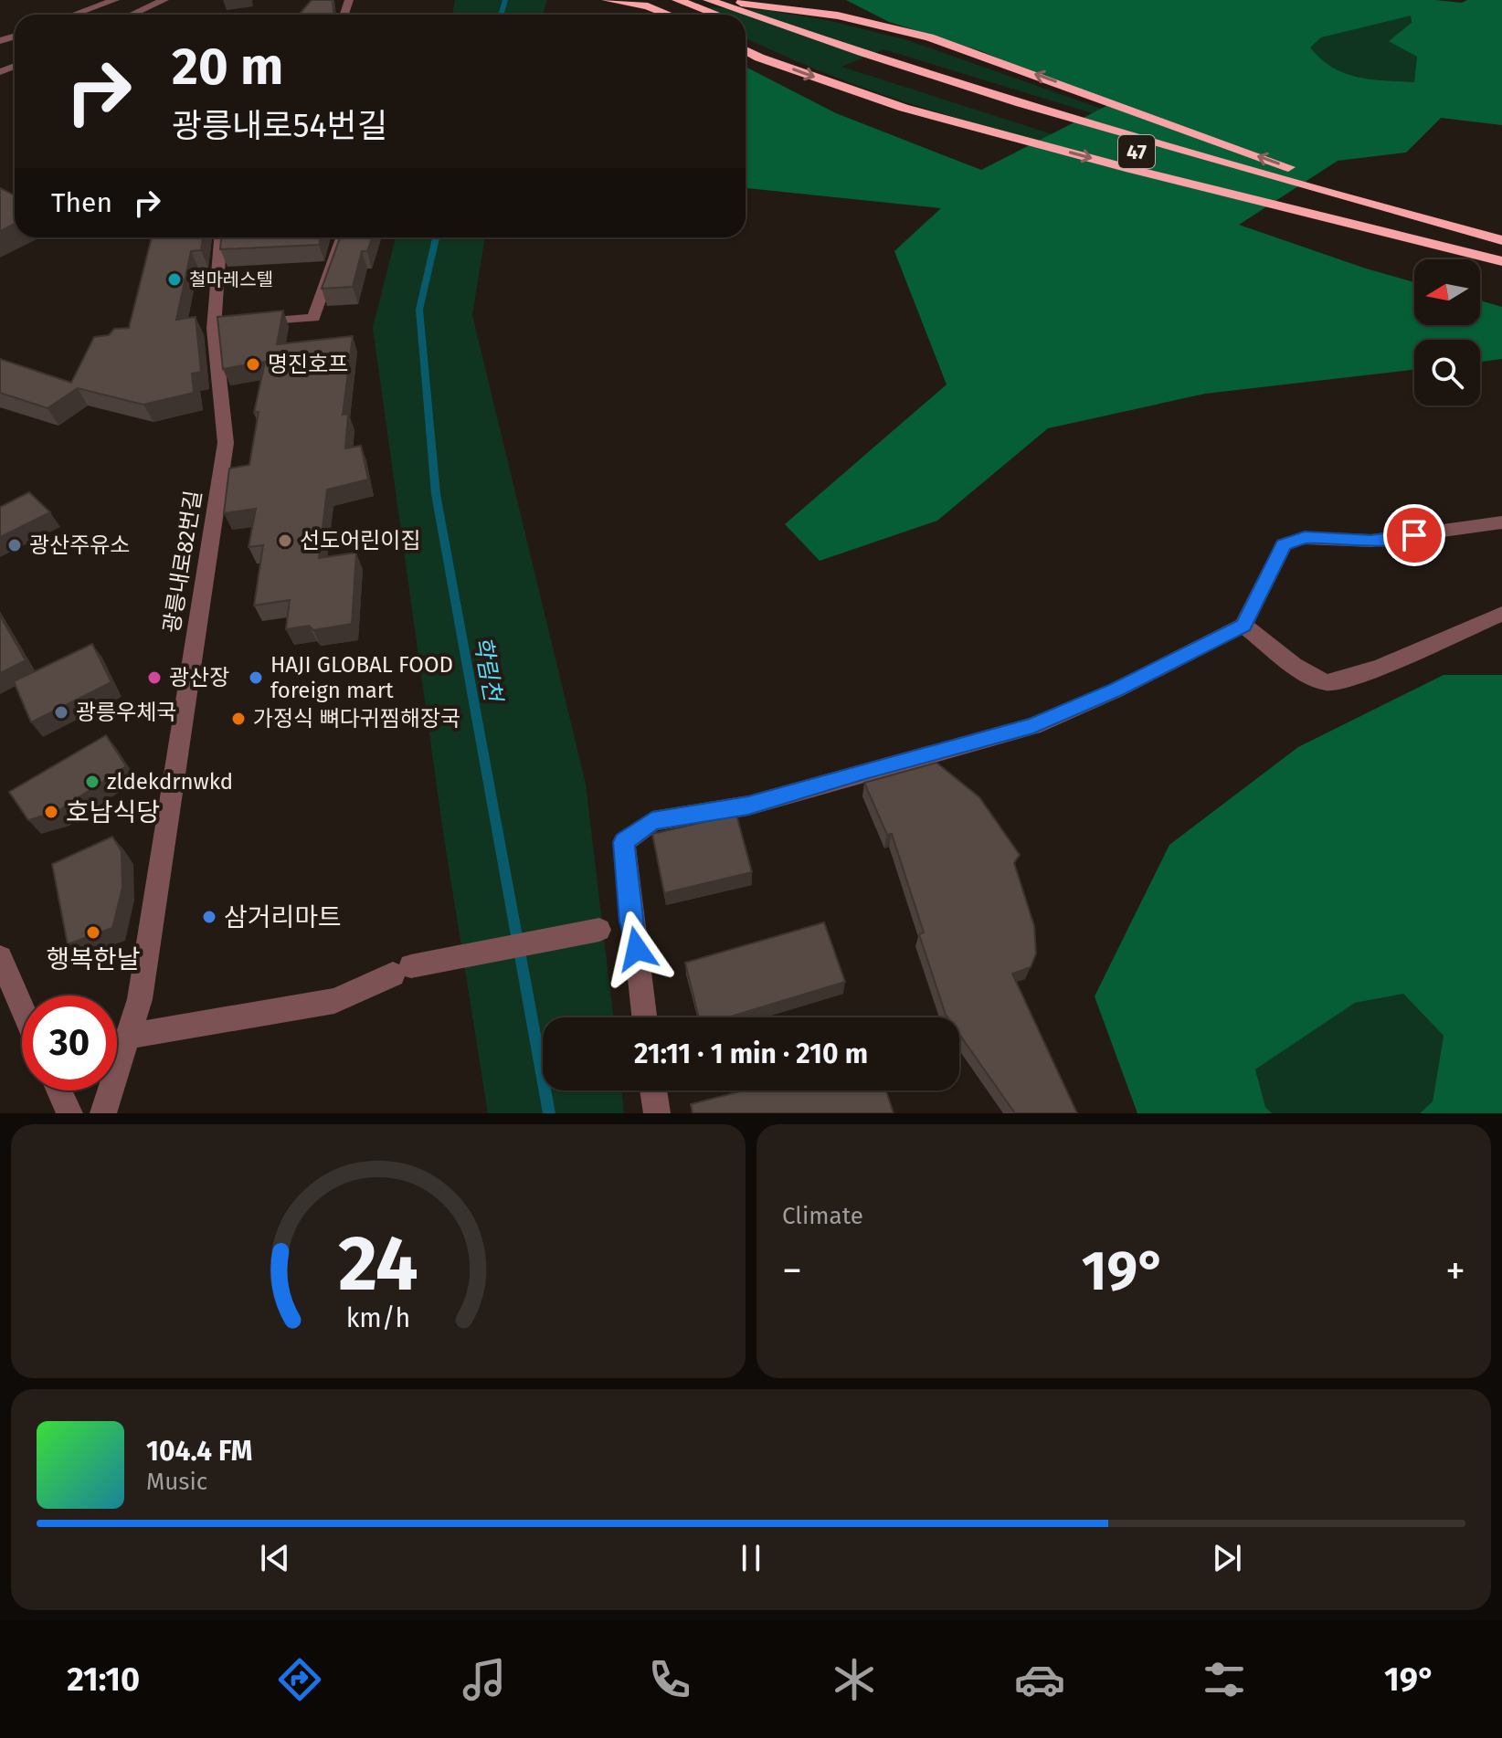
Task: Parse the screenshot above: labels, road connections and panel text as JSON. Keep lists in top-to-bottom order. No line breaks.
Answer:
{"streets":{"highway":["47"],"street":["광릉내로82번길"]},"water":["학림천"],"places":["철마레스텔","명진호프","선도어린이집","광산주유소","광산장","HAJI GLOBAL FOOD foreign mart","광릉우체국","가정식 뼈다귀찜해장국","zldekdrnwkd","호남식당","삼거리마트","행복한날"],"north":"left","page":{"turn":["20 m","광릉내로54번길"],"then":"Then","limit":"30","trip":"21:11 · 1 min · 210 m","tile":"Climate","heat":["−","19°","+"],"song":["104.4 FM","Music"],"tabs":["21:10","19°"],"gauge":["24","km/h"]}}
